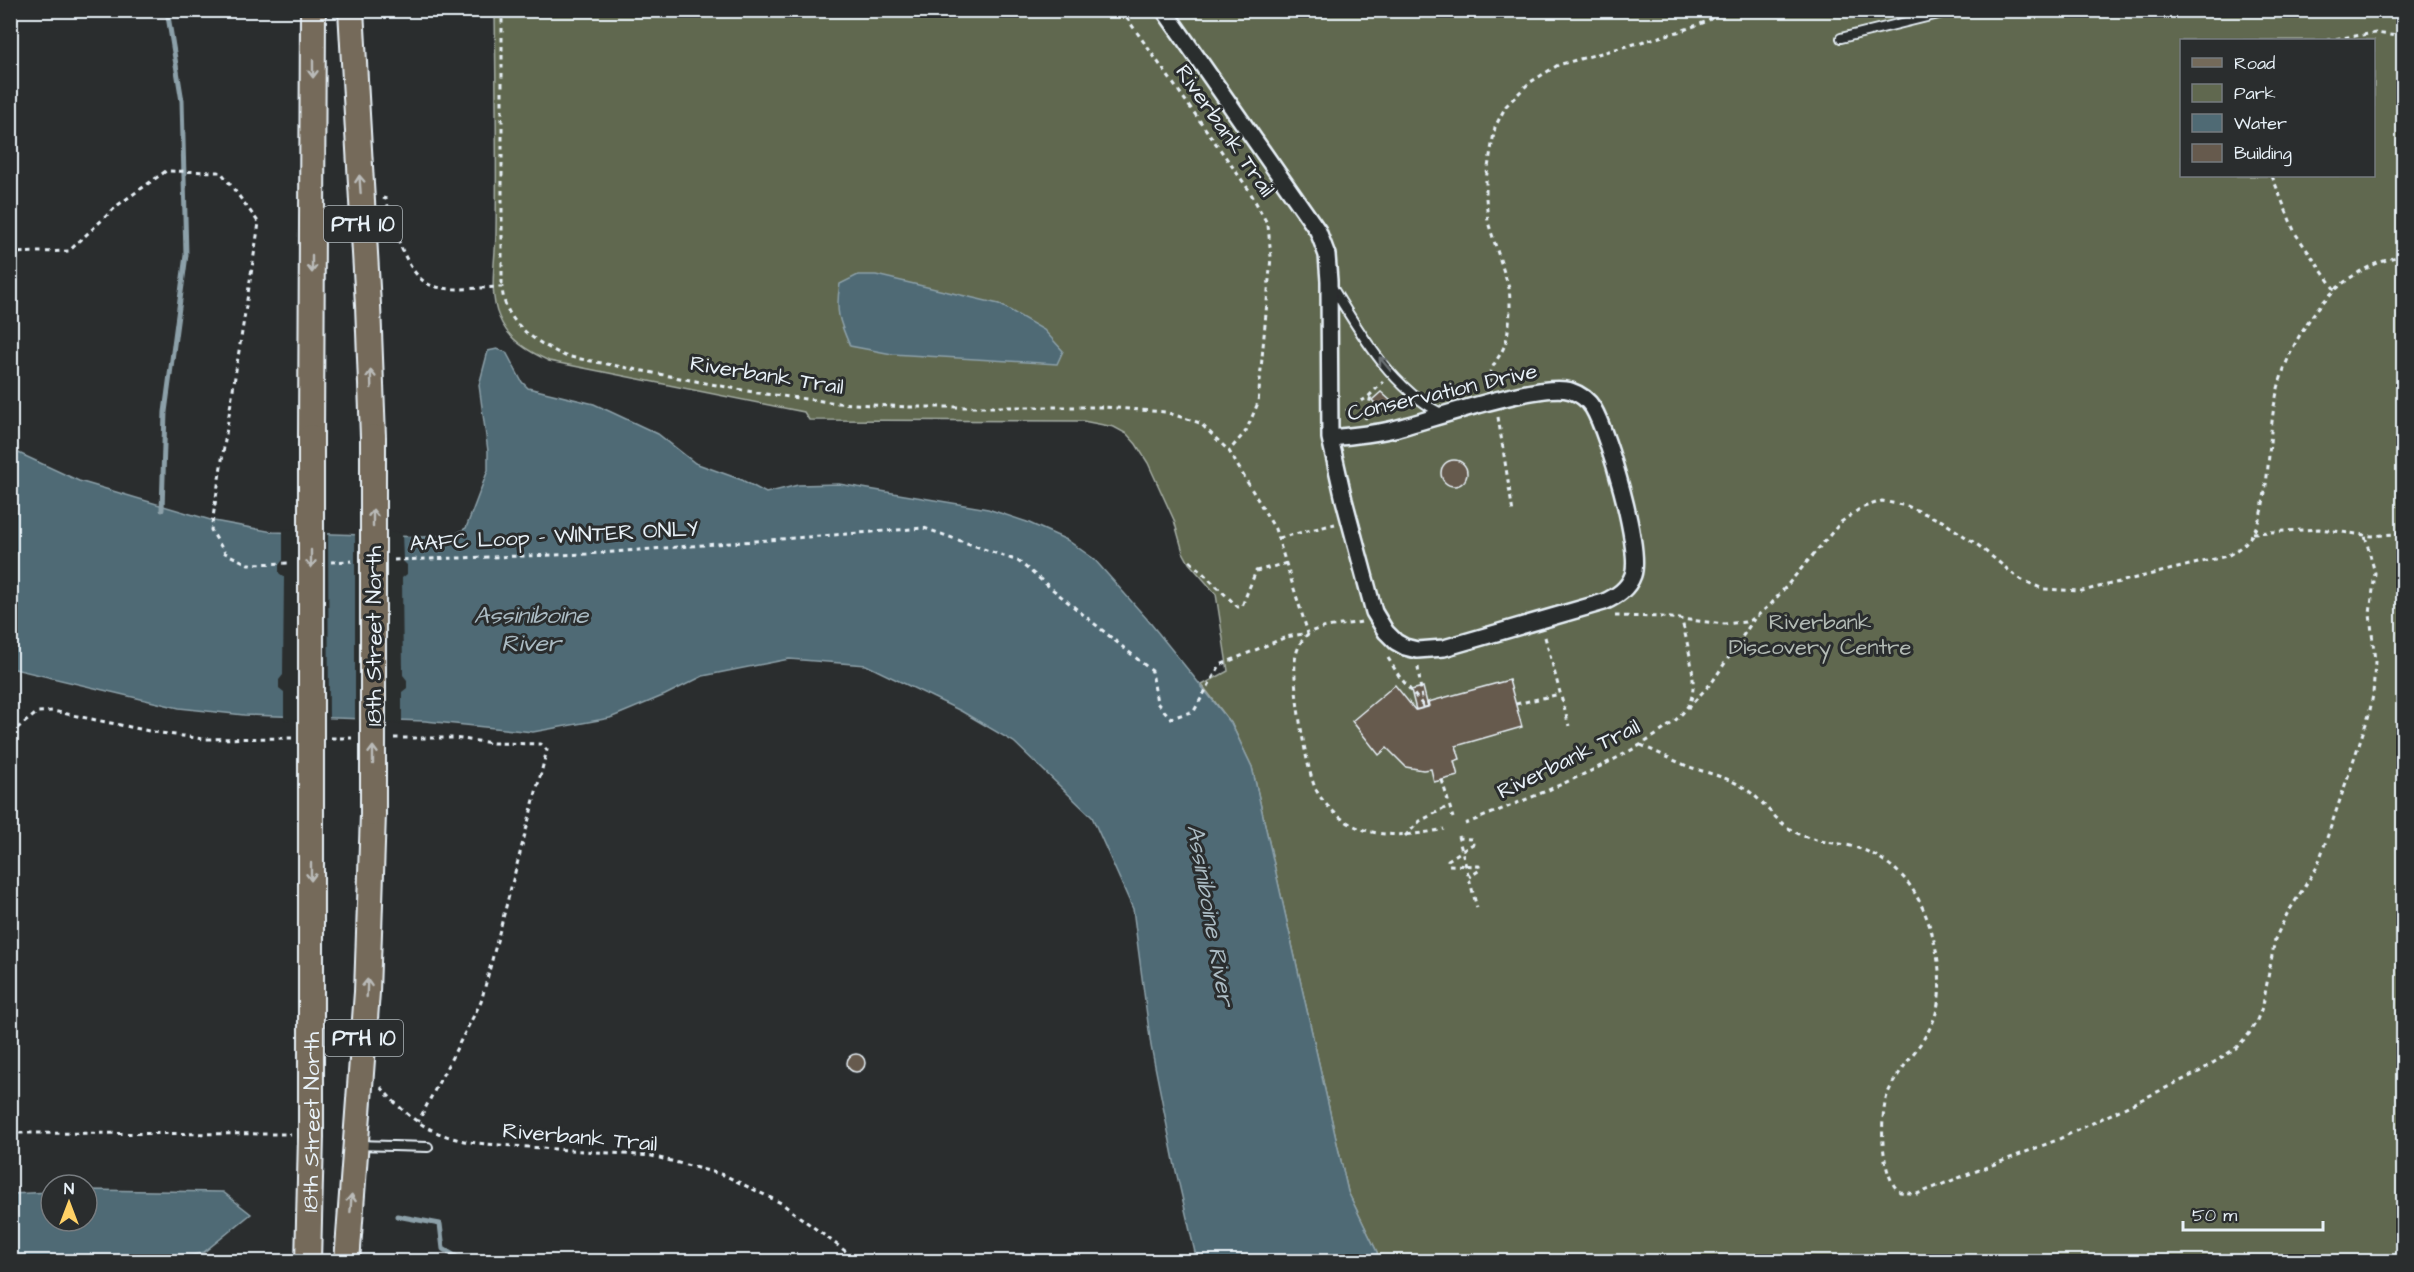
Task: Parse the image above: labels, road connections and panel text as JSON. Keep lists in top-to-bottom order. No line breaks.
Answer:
{"streets":{"main road":["PTH 10","18th Street North"],"street":["Conservation Drive"],"path":["Riverbank Trail","AAFC Loop - WINTER ONLY"]},"crossings":[["Riverbank Trail","AAFC Loop - WINTER ONLY"]],"water":["Assiniboine River"],"parks":["Riverbank Discovery Centre"],"legend":["Road","Park","Water","Building"],"scale_bar":"50 m","north":"top"}
